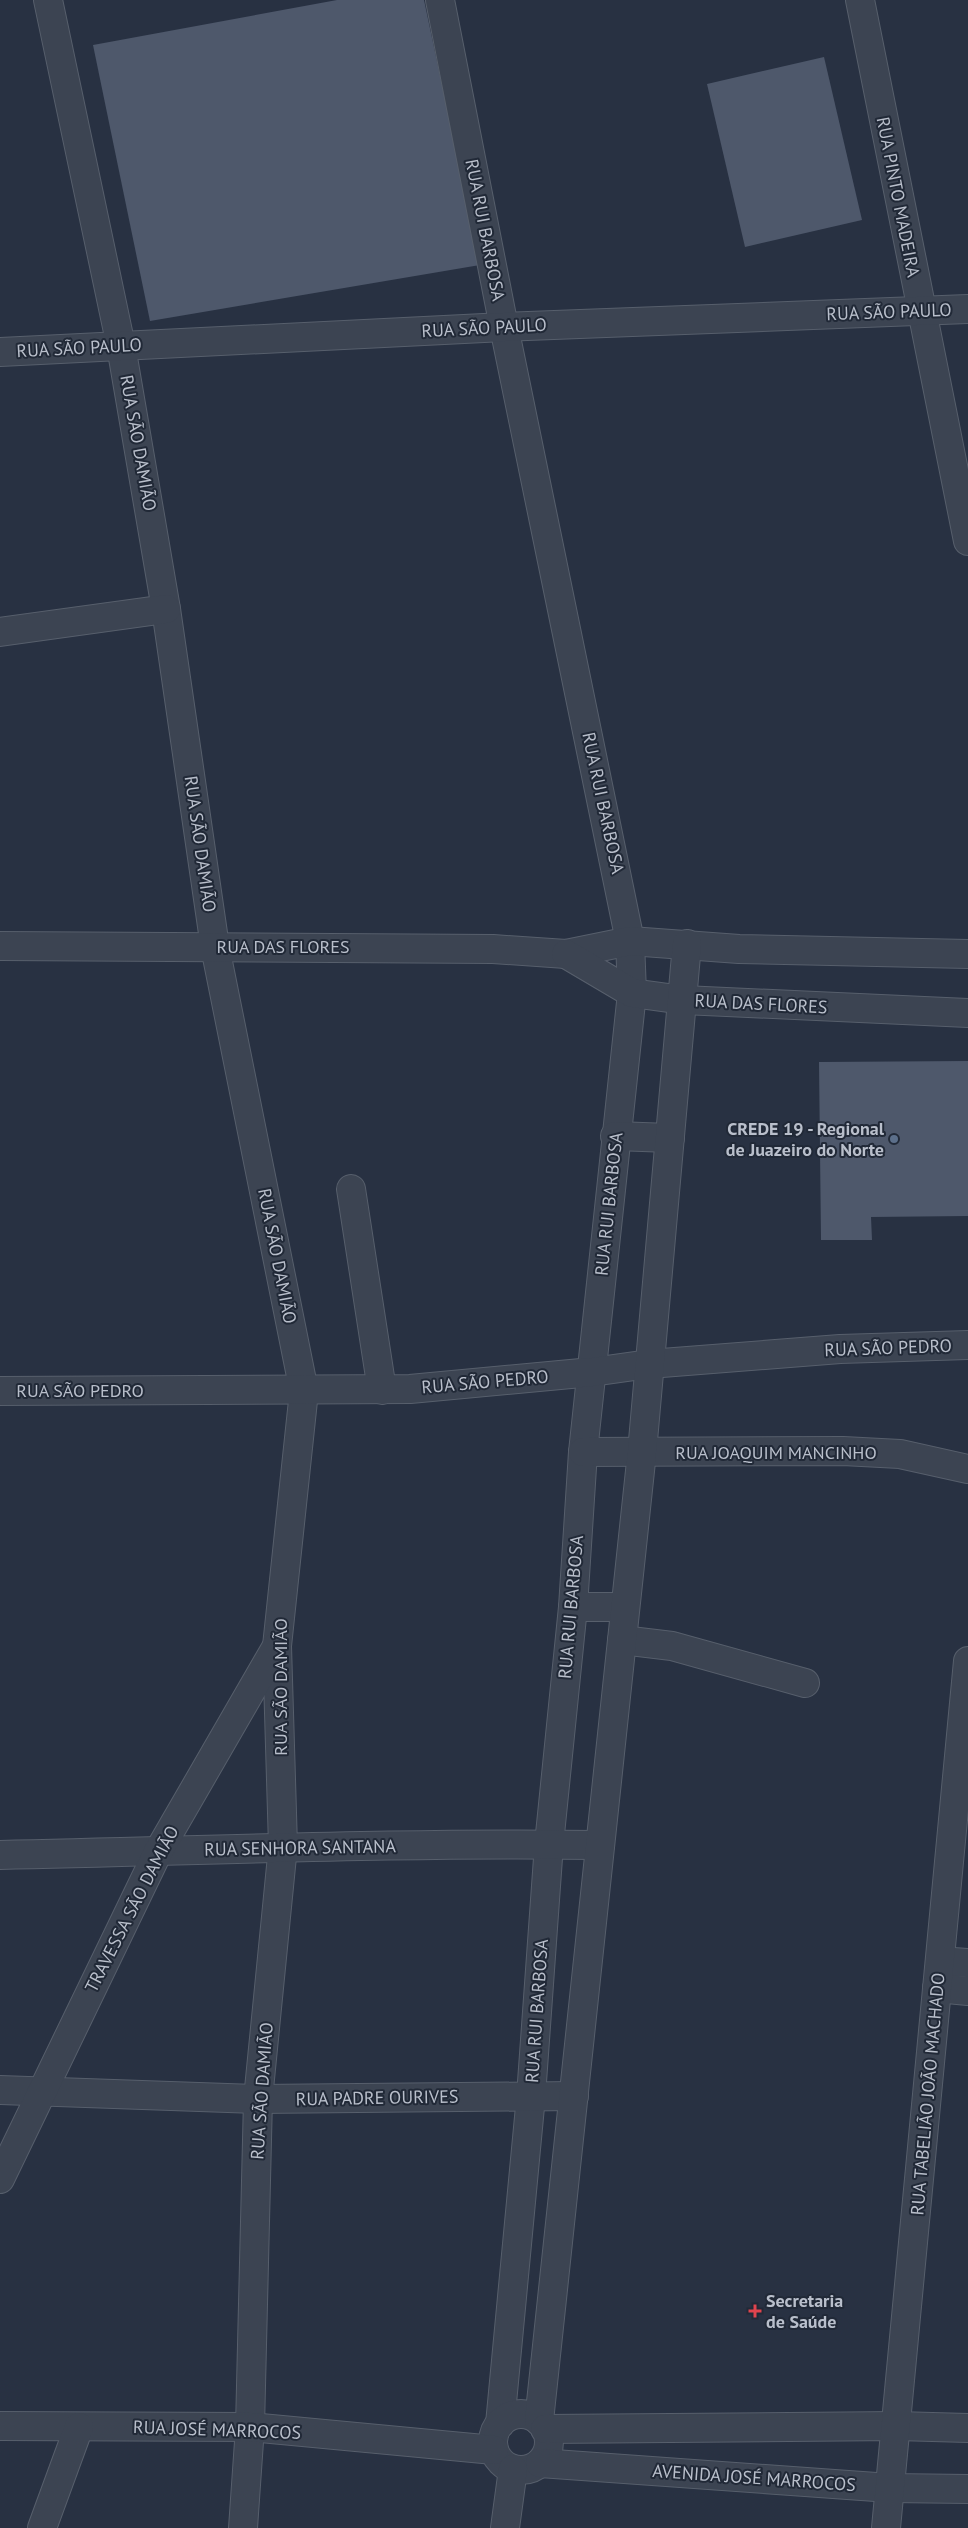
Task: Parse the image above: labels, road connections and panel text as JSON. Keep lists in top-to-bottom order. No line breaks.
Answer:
{"streets":{"street":["RUA PINTO MADEIRA","RUA RUI BARBOSA","RUA SÃO PAULO","RUA SÃO DAMIÃO","RUA DAS FLORES","RUA SÃO PEDRO","RUA JOAQUIM MANCINHO","RUA SENHORA SANTANA","TRAVESSA SÃO DAMIÃO","RUA TABELIÃO JOÃO MACHADO","RUA PADRE OURIVES","RUA JOSÉ MARROCOS","AVENIDA JOSÉ MARROCOS"]},"crossings":[["RUA PINTO MADEIRA","RUA SÃO PAULO"],["RUA RUI BARBOSA","RUA SÃO PAULO"],["RUA RUI BARBOSA","RUA DAS FLORES"],["RUA RUI BARBOSA","RUA SÃO PEDRO"],["RUA RUI BARBOSA","RUA JOAQUIM MANCINHO"],["RUA RUI BARBOSA","RUA SENHORA SANTANA"],["RUA RUI BARBOSA","RUA PADRE OURIVES"],["RUA RUI BARBOSA","RUA JOSÉ MARROCOS"],["RUA RUI BARBOSA","AVENIDA JOSÉ MARROCOS"],["RUA SÃO PAULO","RUA SÃO DAMIÃO"],["RUA SÃO DAMIÃO","RUA DAS FLORES"],["RUA SÃO DAMIÃO","RUA SÃO PEDRO"],["RUA SÃO DAMIÃO","RUA SENHORA SANTANA"],["RUA SÃO DAMIÃO","TRAVESSA SÃO DAMIÃO"],["RUA SÃO DAMIÃO","RUA PADRE OURIVES"],["RUA SÃO DAMIÃO","RUA JOSÉ MARROCOS"],["RUA SENHORA SANTANA","TRAVESSA SÃO DAMIÃO"],["TRAVESSA SÃO DAMIÃO","RUA PADRE OURIVES"],["RUA TABELIÃO JOÃO MACHADO","AVENIDA JOSÉ MARROCOS"],["RUA JOSÉ MARROCOS","AVENIDA JOSÉ MARROCOS"]],"places":{"other":["CREDE 19 - Regional de Juazeiro do Norte"],"health":["Secretaria de Saúde"]}}
